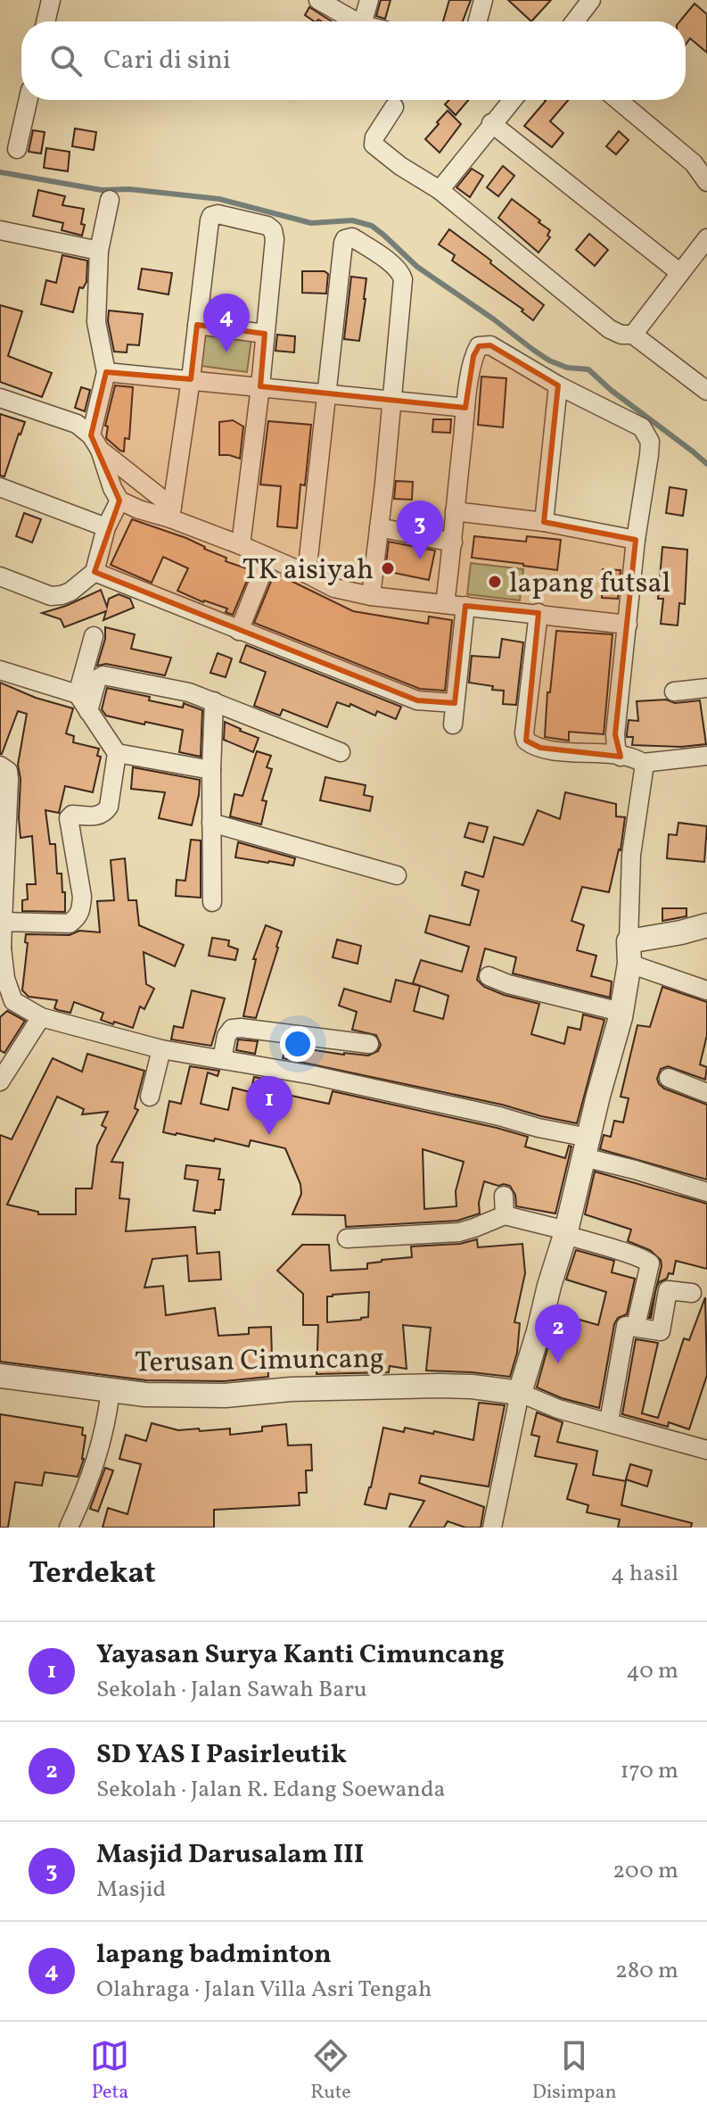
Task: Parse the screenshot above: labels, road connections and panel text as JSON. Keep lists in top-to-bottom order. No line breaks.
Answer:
{"streets":{"street":["Terusan Cimuncang"]},"places":["TK aisiyah","lapang futsal"],"page":{"search":"Cari di sini","pins":["4","3","1","2"],"heading":["Terdekat","4 hasil"],"list":[{"mark":"1","name":"Yayasan Surya Kanti Cimuncang","note":"Sekolah · Jalan Sawah Baru","value":"40 m"},{"mark":"2","name":"SD YAS I Pasirleutik","note":"Sekolah · Jalan R. Edang Soewanda","value":"170 m"},{"mark":"3","name":"Masjid Darusalam III","note":"Masjid","value":"200 m"},{"mark":"4","name":"lapang badminton","note":"Olahraga · Jalan Villa Asri Tengah","value":"280 m"}],"nav":["Peta","Rute","Disimpan"]}}
